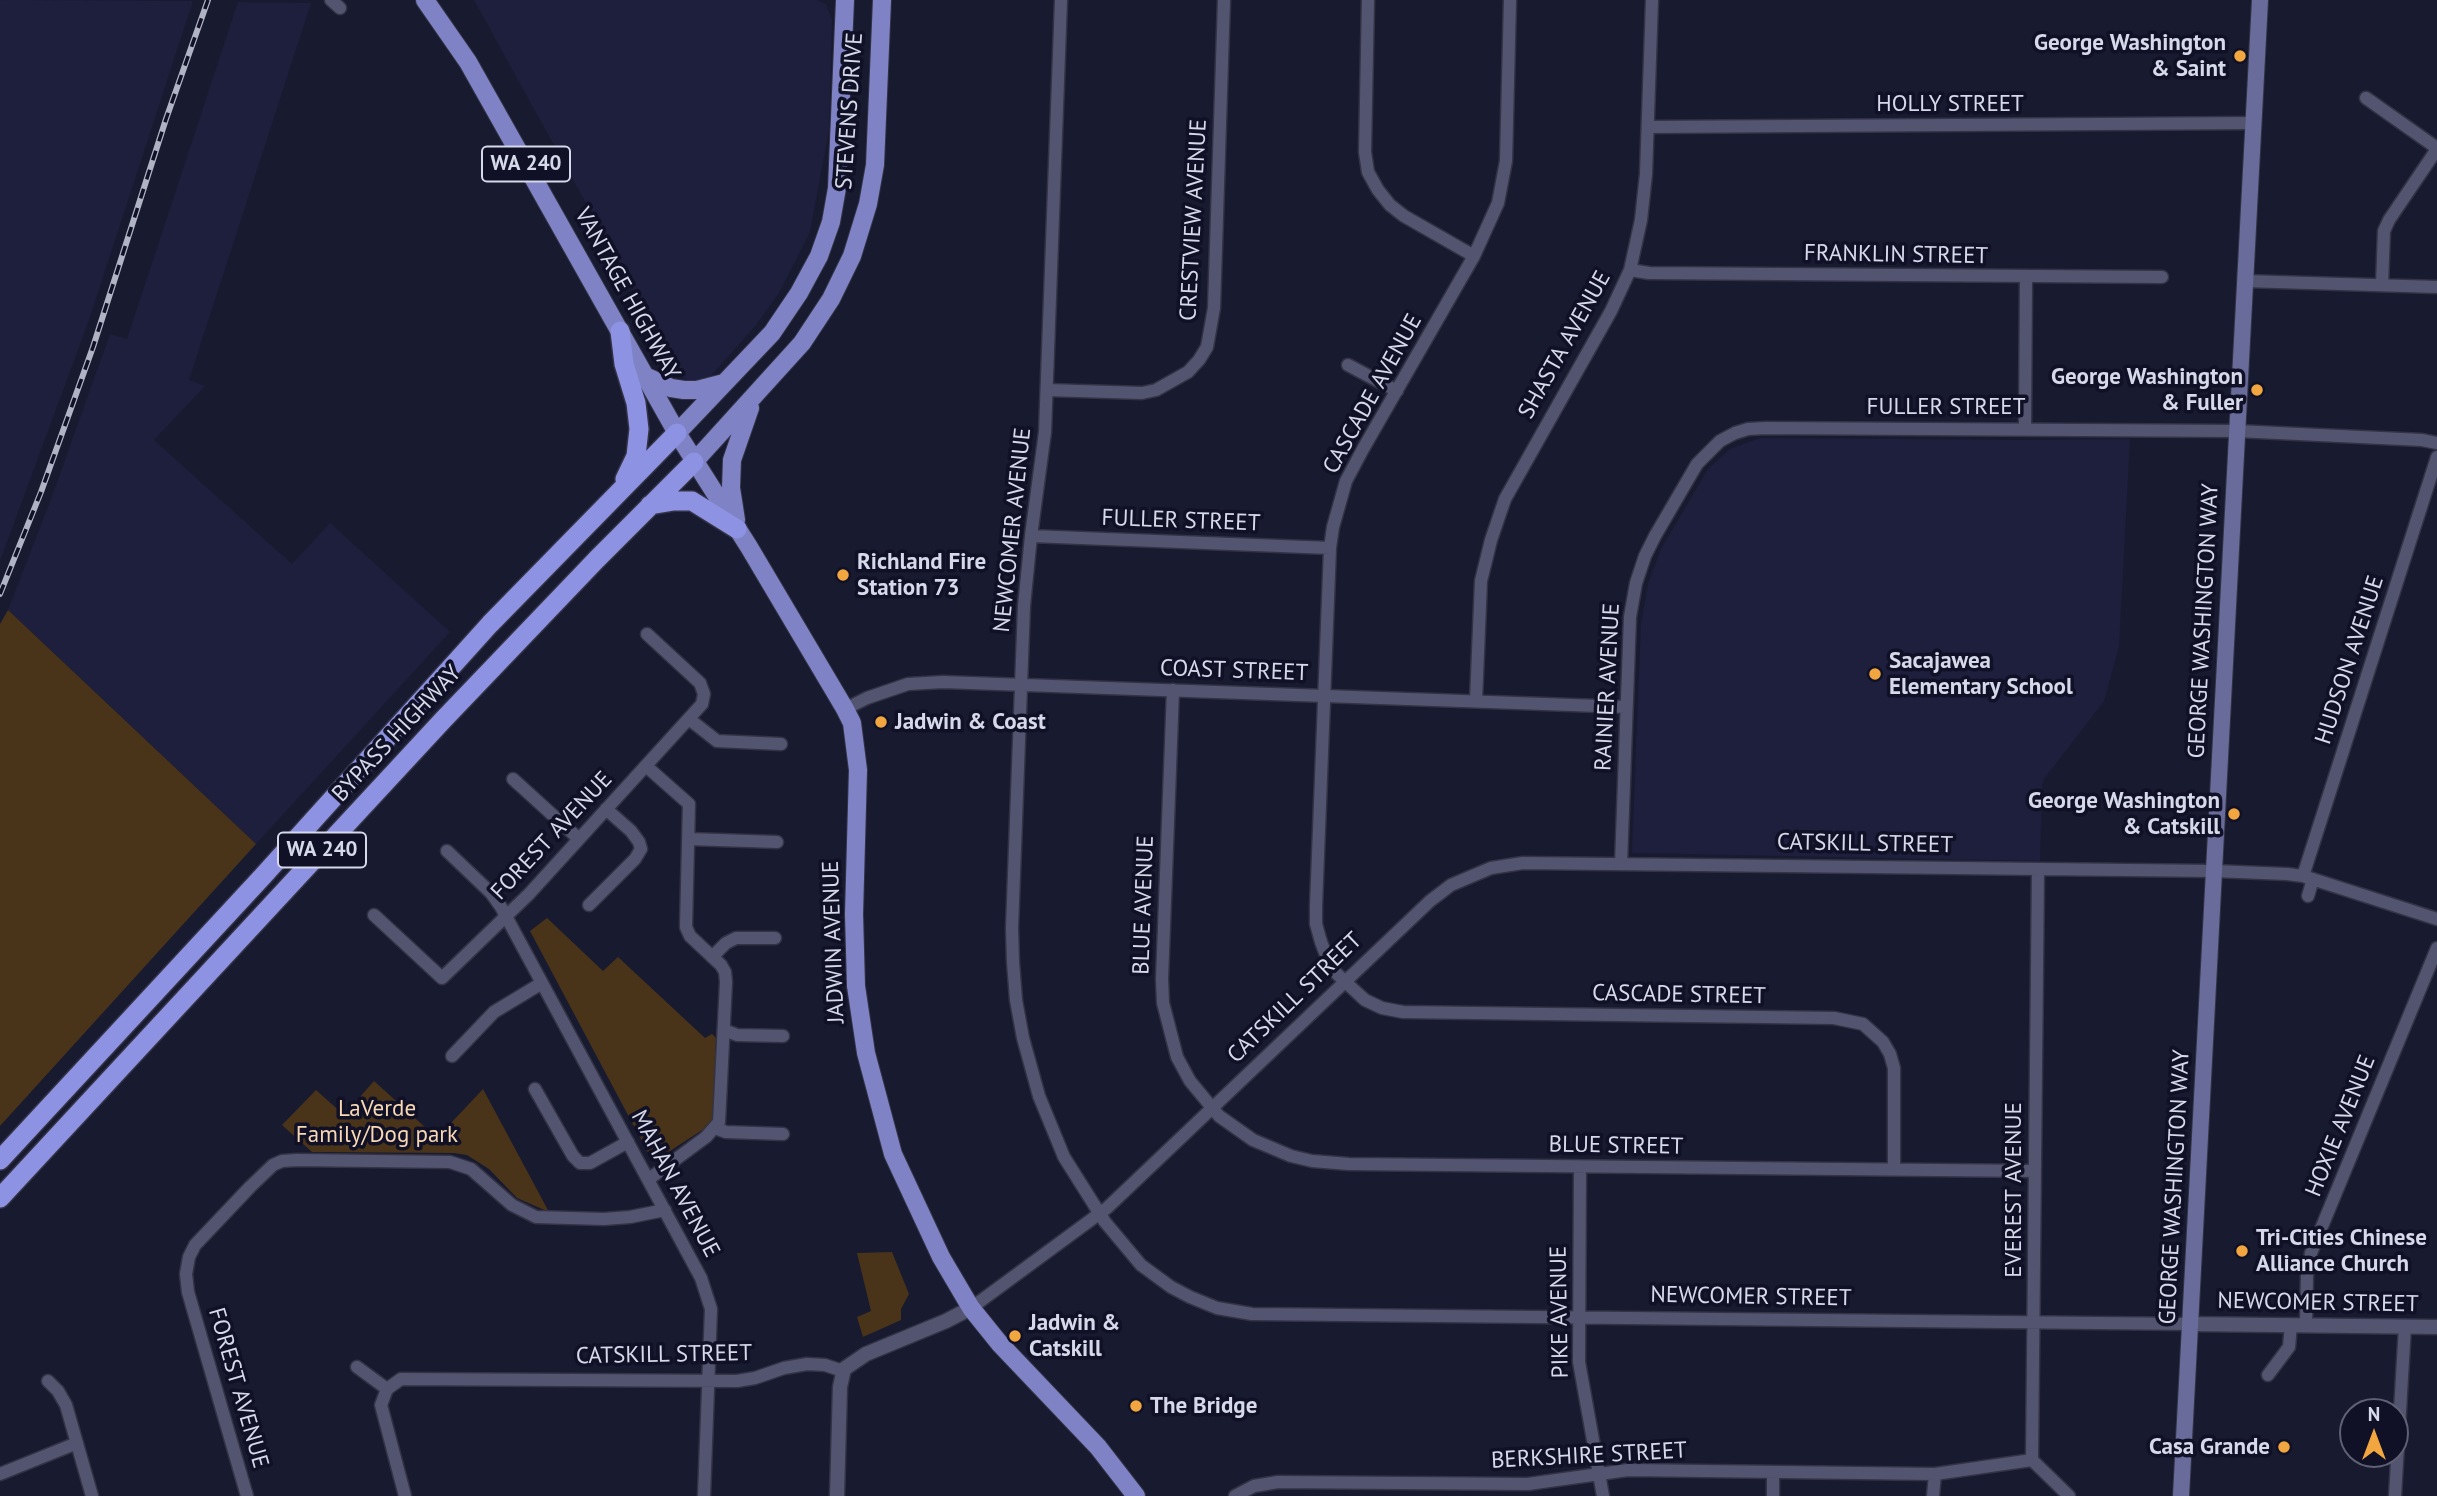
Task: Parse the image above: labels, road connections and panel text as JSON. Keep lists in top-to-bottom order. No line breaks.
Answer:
{"streets":{"highway":["WA 240","BYPASS HIGHWAY"],"main road":["STEVENS DRIVE","VANTAGE HIGHWAY","GEORGE WASHINGTON WAY","JADWIN AVENUE"],"street":["HOLLY STREET","CRESTVIEW AVENUE","FRANKLIN STREET","SHASTA AVENUE","CASCADE AVENUE","FULLER STREET","NEWCOMER AVENUE","HUDSON AVENUE","COAST STREET","RAINIER AVENUE","FOREST AVENUE","CATSKILL STREET","BLUE AVENUE","CASCADE STREET","HOXIE AVENUE","BLUE STREET","MAHAN AVENUE","EVEREST AVENUE","NEWCOMER STREET","PIKE AVENUE","BERKSHIRE STREET"]},"crossings":[["HOLLY STREET","SHASTA AVENUE"],["HOLLY STREET","GEORGE WASHINGTON WAY"],["STEVENS DRIVE","VANTAGE HIGHWAY"],["STEVENS DRIVE","BYPASS HIGHWAY"],["STEVENS DRIVE","JADWIN AVENUE"],["WA 240","VANTAGE HIGHWAY"],["WA 240","BYPASS HIGHWAY"],["CRESTVIEW AVENUE","NEWCOMER AVENUE"],["FRANKLIN STREET","SHASTA AVENUE"],["VANTAGE HIGHWAY","BYPASS HIGHWAY"],["VANTAGE HIGHWAY","JADWIN AVENUE"],["SHASTA AVENUE","COAST STREET"],["CASCADE AVENUE","FULLER STREET"],["CASCADE AVENUE","COAST STREET"],["CASCADE AVENUE","CATSKILL STREET"],["CASCADE AVENUE","CASCADE STREET"],["FULLER STREET","NEWCOMER AVENUE"],["FULLER STREET","GEORGE WASHINGTON WAY"],["FULLER STREET","RAINIER AVENUE"],["NEWCOMER AVENUE","COAST STREET"],["NEWCOMER AVENUE","CATSKILL STREET"],["NEWCOMER AVENUE","NEWCOMER STREET"],["GEORGE WASHINGTON WAY","CATSKILL STREET"],["GEORGE WASHINGTON WAY","NEWCOMER STREET"],["HUDSON AVENUE","CATSKILL STREET"],["COAST STREET","RAINIER AVENUE"],["COAST STREET","BLUE AVENUE"],["COAST STREET","JADWIN AVENUE"],["RAINIER AVENUE","CATSKILL STREET"],["BYPASS HIGHWAY","JADWIN AVENUE"],["FOREST AVENUE","MAHAN AVENUE"],["CATSKILL STREET","BLUE AVENUE"],["CATSKILL STREET","JADWIN AVENUE"],["CATSKILL STREET","CASCADE STREET"],["CATSKILL STREET","BLUE STREET"],["CATSKILL STREET","MAHAN AVENUE"],["CATSKILL STREET","EVEREST AVENUE"],["CATSKILL STREET","NEWCOMER STREET"],["BLUE AVENUE","BLUE STREET"],["CASCADE STREET","BLUE STREET"],["HOXIE AVENUE","NEWCOMER STREET"],["BLUE STREET","EVEREST AVENUE"],["BLUE STREET","PIKE AVENUE"],["EVEREST AVENUE","NEWCOMER STREET"],["EVEREST AVENUE","BERKSHIRE STREET"],["NEWCOMER STREET","PIKE AVENUE"],["PIKE AVENUE","BERKSHIRE STREET"]],"parks":["LaVerde Family/Dog park"],"places":["George Washington & Saint","George Washington & Fuller","Richland Fire Station 73","Sacajawea Elementary School","Jadwin & Coast","George Washington & Catskill","Tri-Cities Chinese Alliance Church","Jadwin & Catskill","The Bridge","Casa Grande"],"north":"top"}
